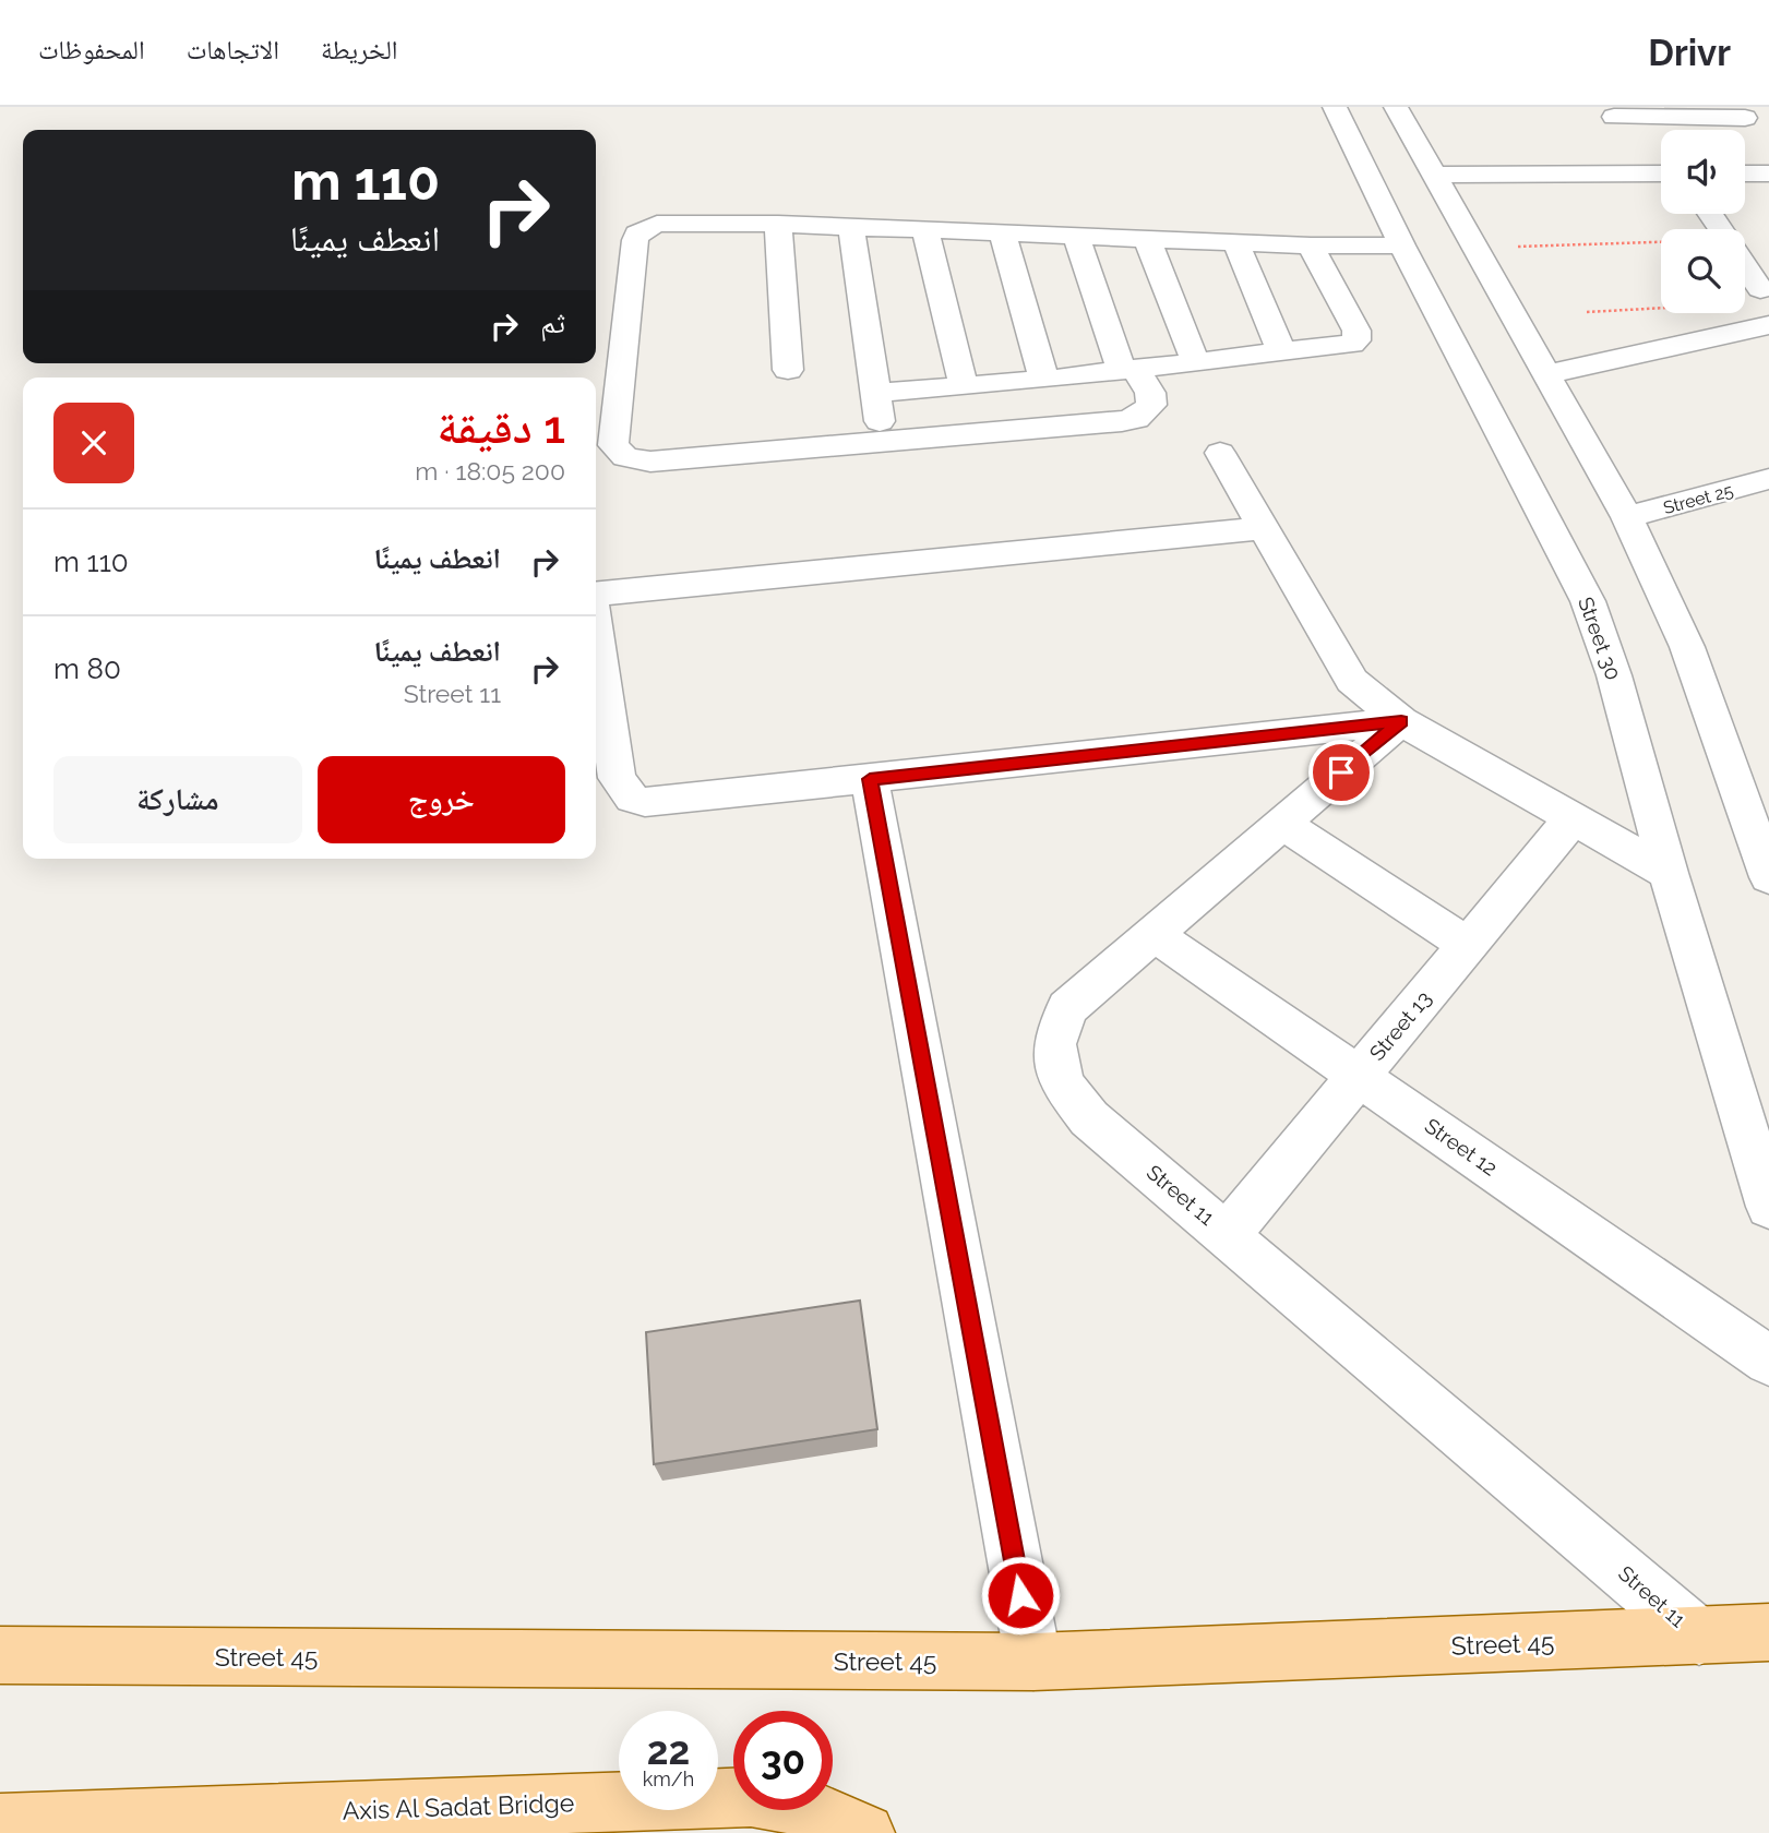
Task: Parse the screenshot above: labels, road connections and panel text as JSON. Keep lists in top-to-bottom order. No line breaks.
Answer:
{"streets":{"main road":["Street 45","Axis Al Sadat Bridge"],"street":["Street 25","Street 30","Street 13","Street 12","Street 11"]},"crossings":[["Street 13","Street 12"],["Street 13","Street 11"],["Street 12","Street 11"],["Street 11","Street 45"]],"page":{"header":"Drivr","nav":["الخريطة","الاتجاهات","المحفوظات"],"turn":["110 m","انعطف يمينًا"],"then":"ثم","heading":["1 دقيقة","200 m · 18:05"],"list":[{"name":"انعطف يمينًا","value":"110 m"},{"name":"انعطف يمينًا","note":"Street 11","value":"80 m"}],"buttons":["خروج","مشاركة"],"speed":"22 km/h","limit":"30"}}
